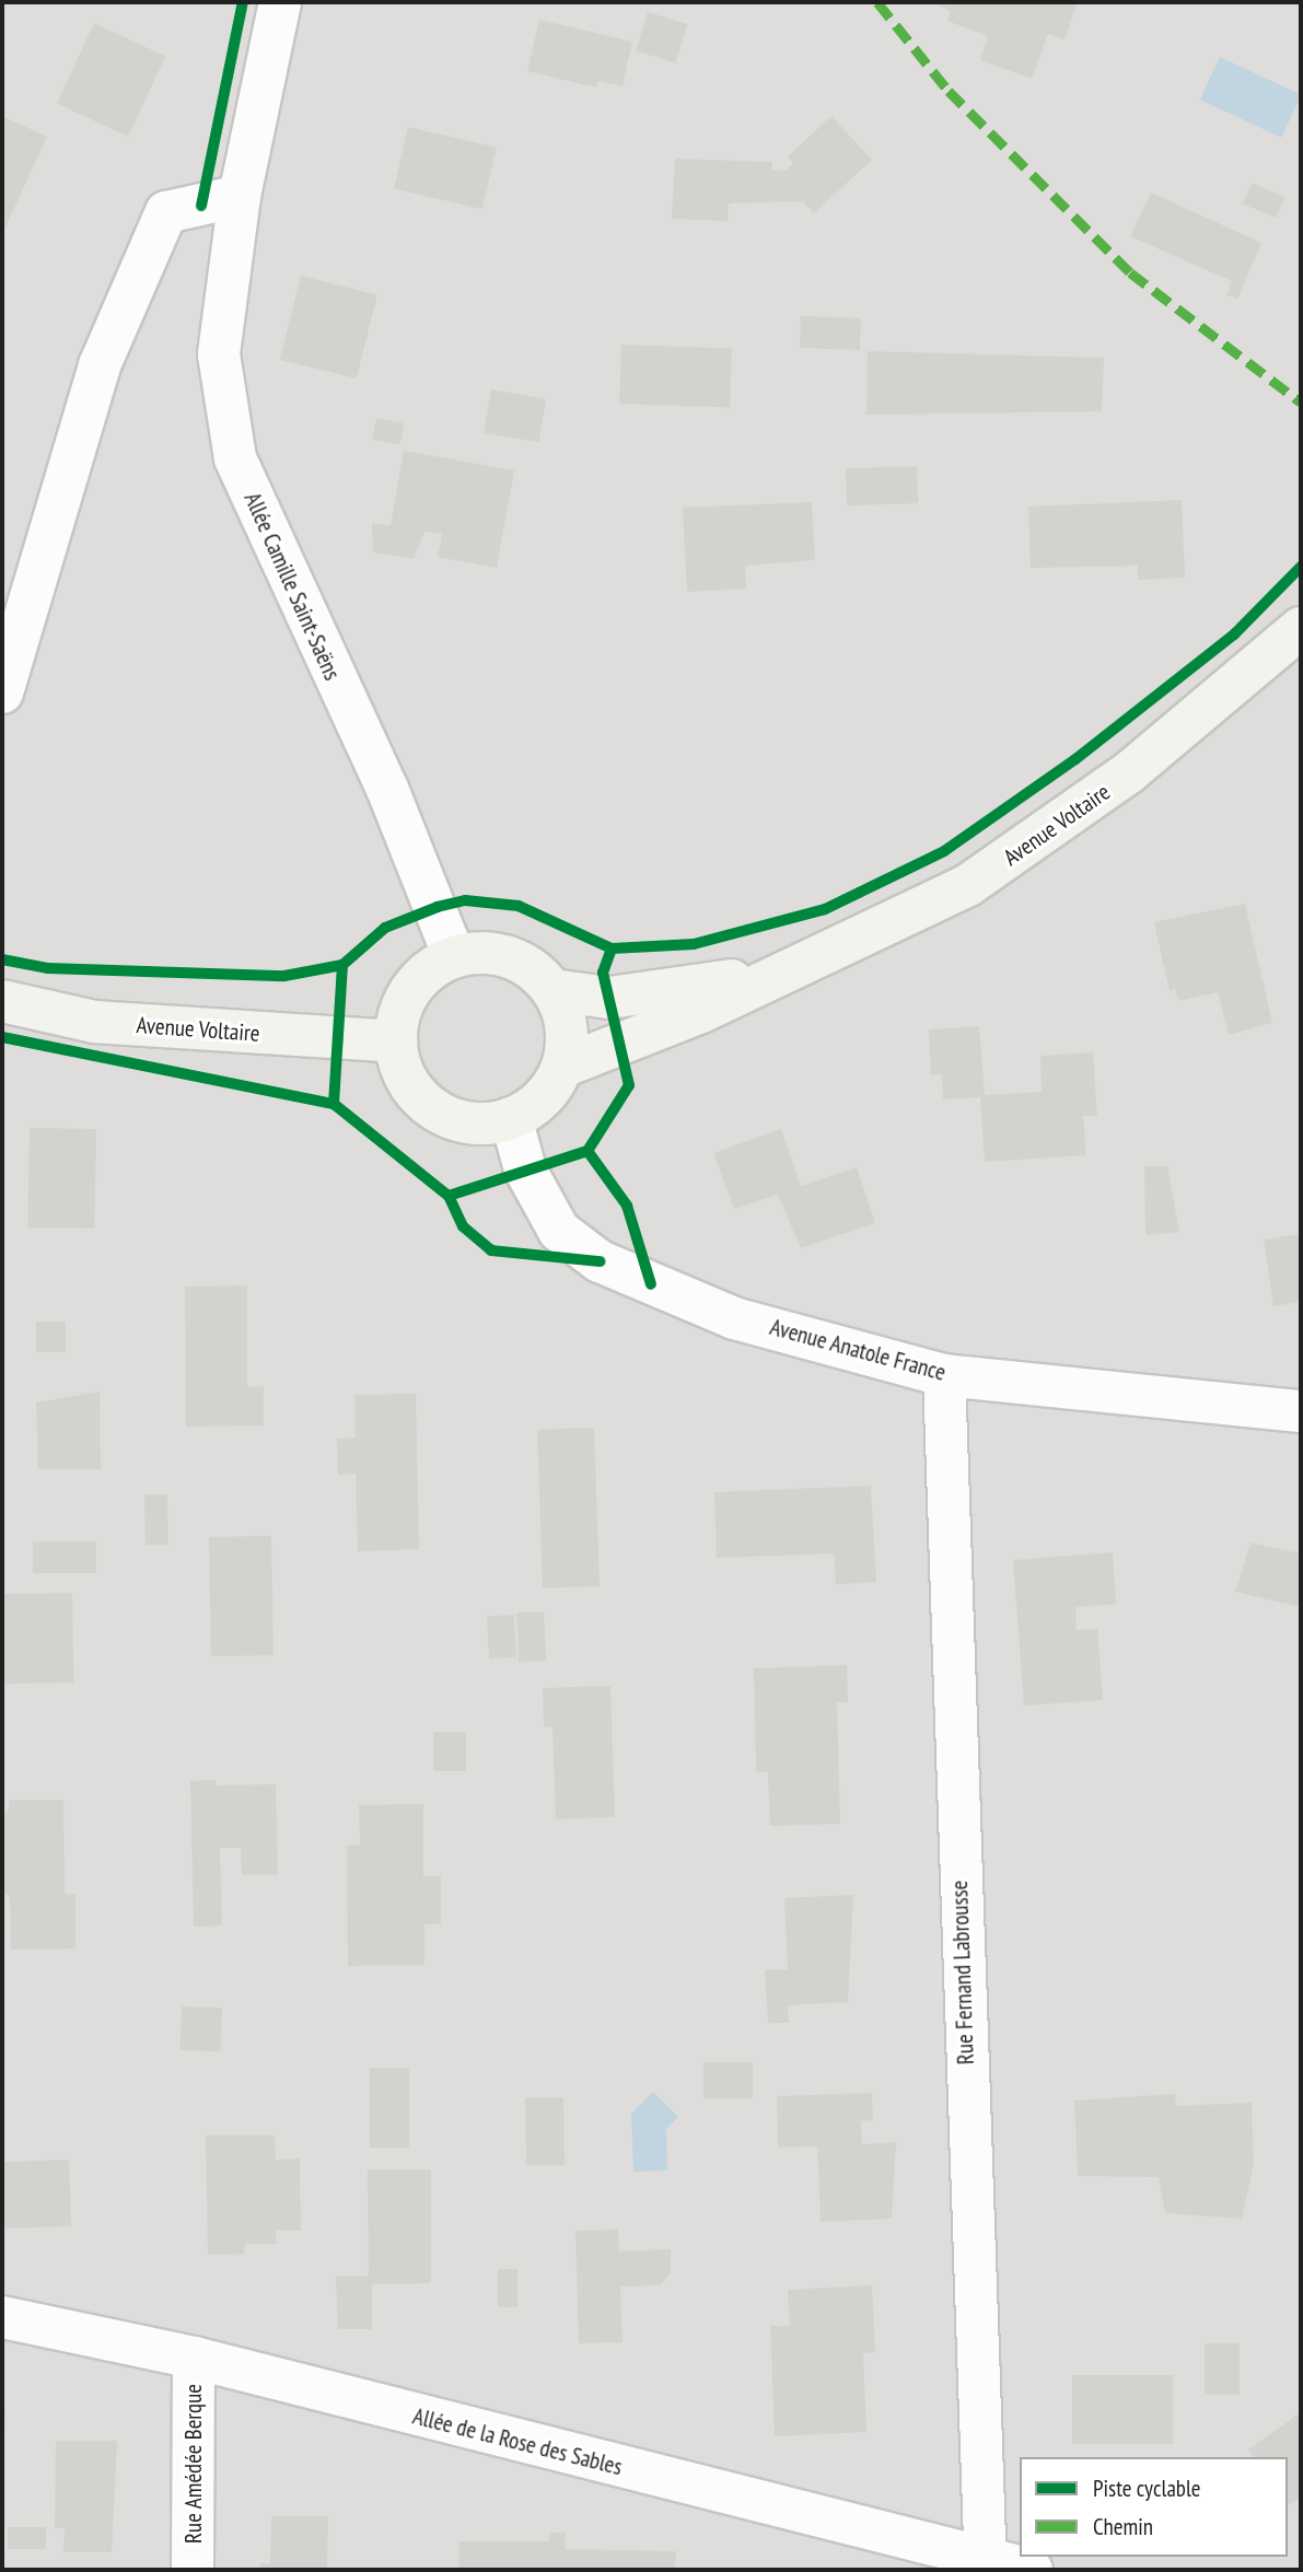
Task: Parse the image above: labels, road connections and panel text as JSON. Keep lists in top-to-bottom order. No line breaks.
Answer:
{"streets":{"main road":["Avenue Voltaire"],"street":["Allée Camille Saint-Saëns","Avenue Anatole France","Rue Fernand Labrousse","Allée de la Rose des Sables","Rue Amédée Berque"]},"crossings":[["Allée Camille Saint-Saëns","Avenue Voltaire"],["Allée Camille Saint-Saëns","Avenue Anatole France"],["Avenue Voltaire","Avenue Anatole France"],["Avenue Anatole France","Rue Fernand Labrousse"],["Rue Fernand Labrousse","Allée de la Rose des Sables"],["Allée de la Rose des Sables","Rue Amédée Berque"]],"legend":["Piste cyclable","Chemin"]}
